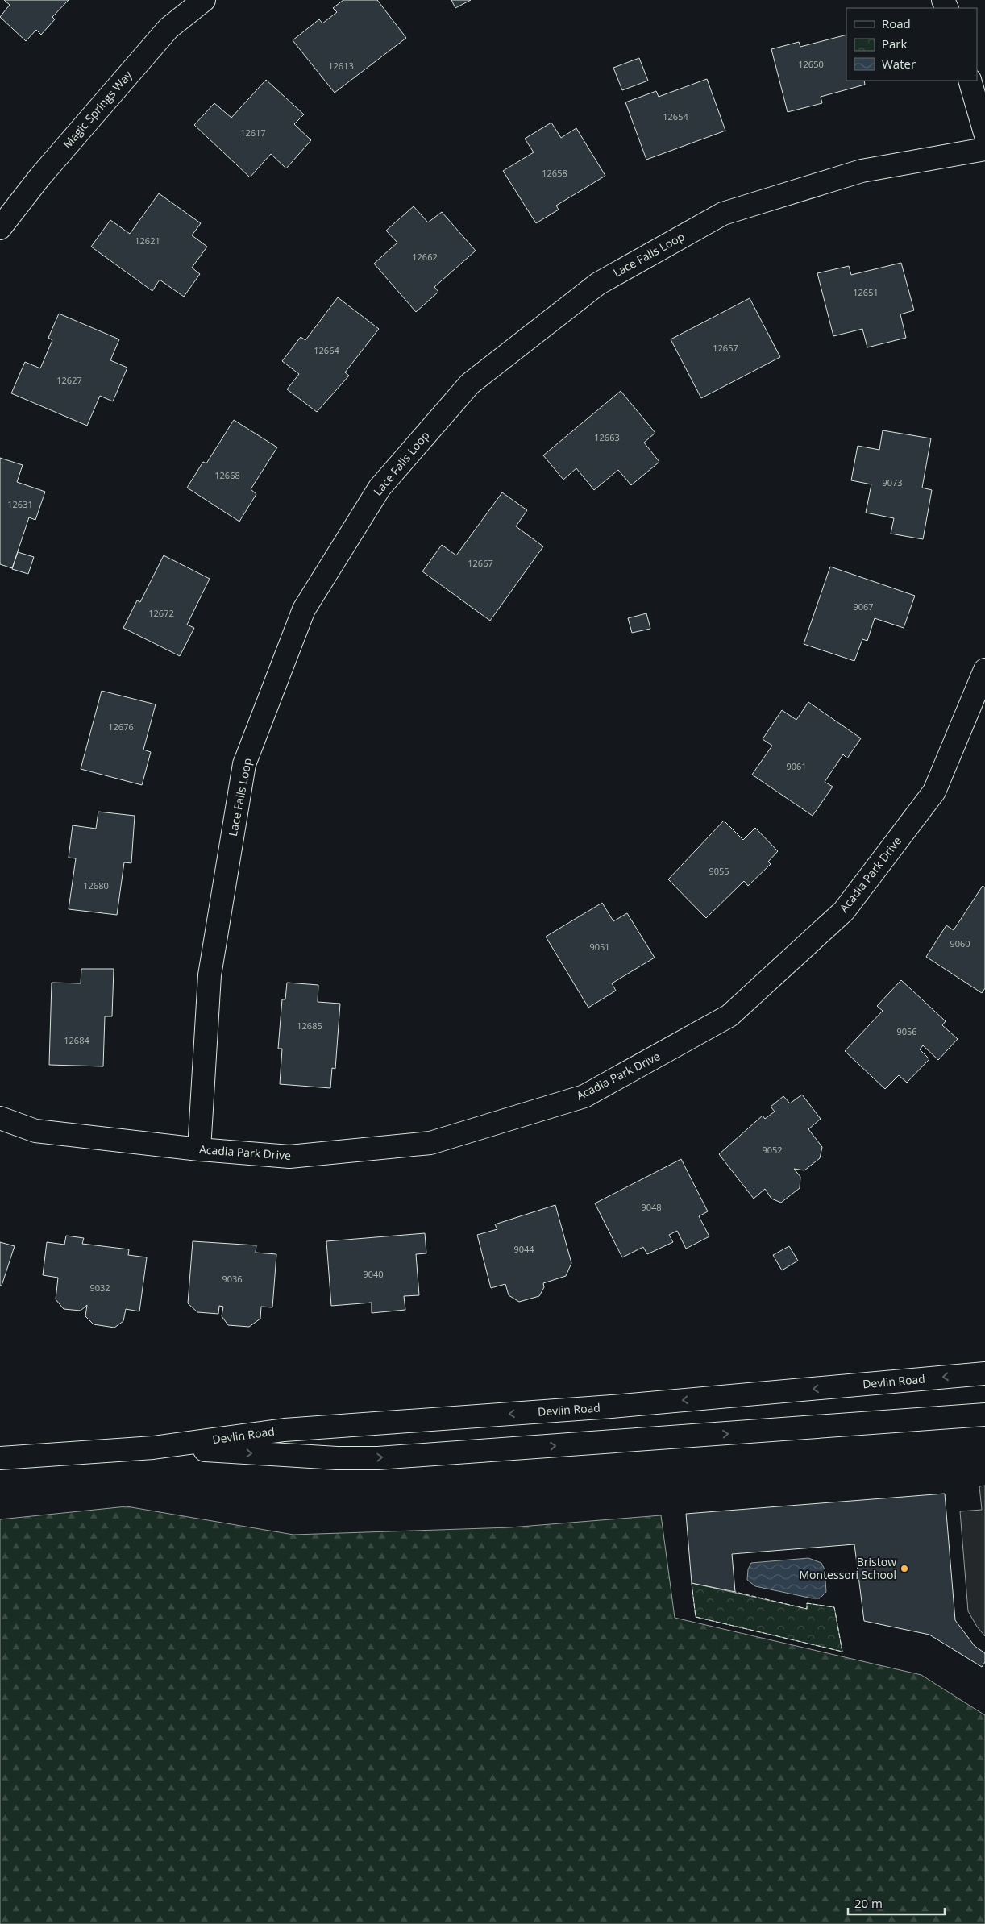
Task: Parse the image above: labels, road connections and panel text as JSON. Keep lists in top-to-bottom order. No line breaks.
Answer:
{"streets":{"street":["Magic Springs Way","Lace Falls Loop","Acadia Park Drive","Devlin Road"]},"crossings":[["Lace Falls Loop","Acadia Park Drive"]],"places":["Bristow Montessori School"],"house_numbers":["12650","12613","12654","12617","12658","12621","12662","12651","12657","12664","12627","12663","12668","9073","12631","12667","9067","12672","12676","9061","9055","12680","9060","9051","12685","9056","12684","9052","9048","9044","9040","9036","9032"],"legend":["Road","Park","Water"],"scale_bar":"20 m"}
